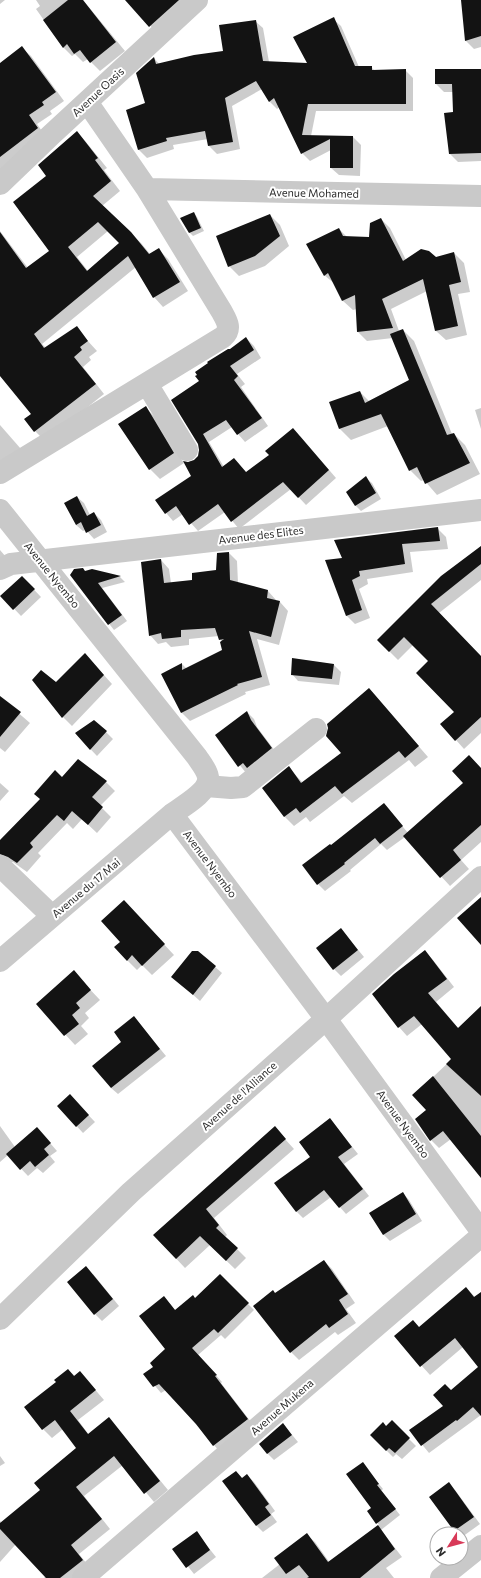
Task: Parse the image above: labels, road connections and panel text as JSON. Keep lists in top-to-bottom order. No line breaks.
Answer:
{"streets":{"street":["Avenue Oasis","Avenue Mohamed","Avenue des Elites","Avenue Nyembo","Avenue du 17 Mai","Avenue de l'Alliance","Avenue Mukena"]},"crossings":[["Avenue des Elites","Avenue Nyembo"],["Avenue Nyembo","Avenue du 17 Mai"],["Avenue Nyembo","Avenue de l'Alliance"]],"north":"bottom left"}
